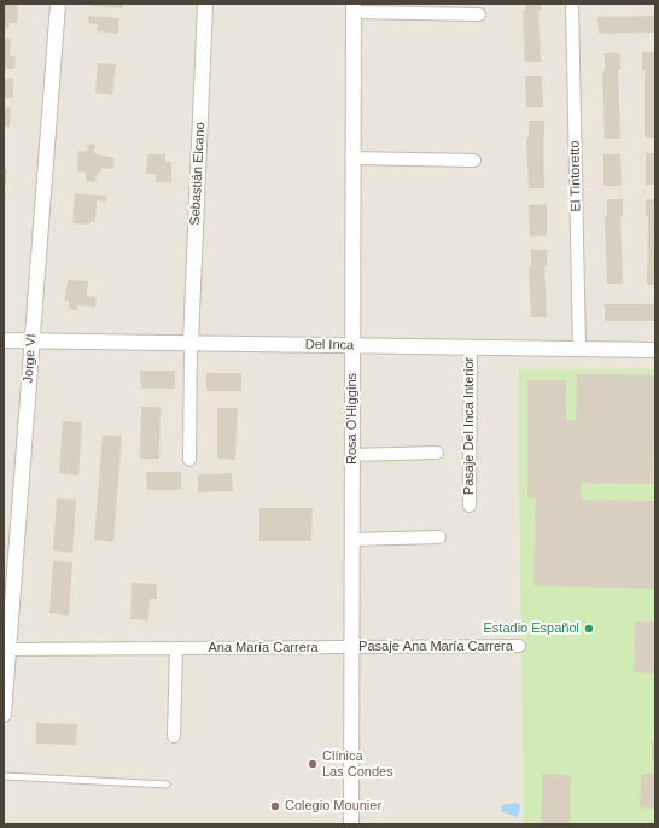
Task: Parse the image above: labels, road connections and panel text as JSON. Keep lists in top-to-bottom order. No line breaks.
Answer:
{"streets":{"street":["Sebastián Elcano","El Tintoretto","Del Inca","Jorge VI","Rosa O'Higgins","Pasaje Del Inca Interior","Pasaje Ana María Carrera","Ana María Carrera"]},"crossings":[["Sebastián Elcano","Del Inca"],["El Tintoretto","Del Inca"],["Del Inca","Jorge VI"],["Del Inca","Rosa O'Higgins"],["Del Inca","Pasaje Del Inca Interior"],["Jorge VI","Ana María Carrera"],["Rosa O'Higgins","Pasaje Ana María Carrera"],["Rosa O'Higgins","Ana María Carrera"],["Pasaje Ana María Carrera","Ana María Carrera"]],"places":["Estadio Español","Clínica Las Condes","Colegio Mounier"]}
